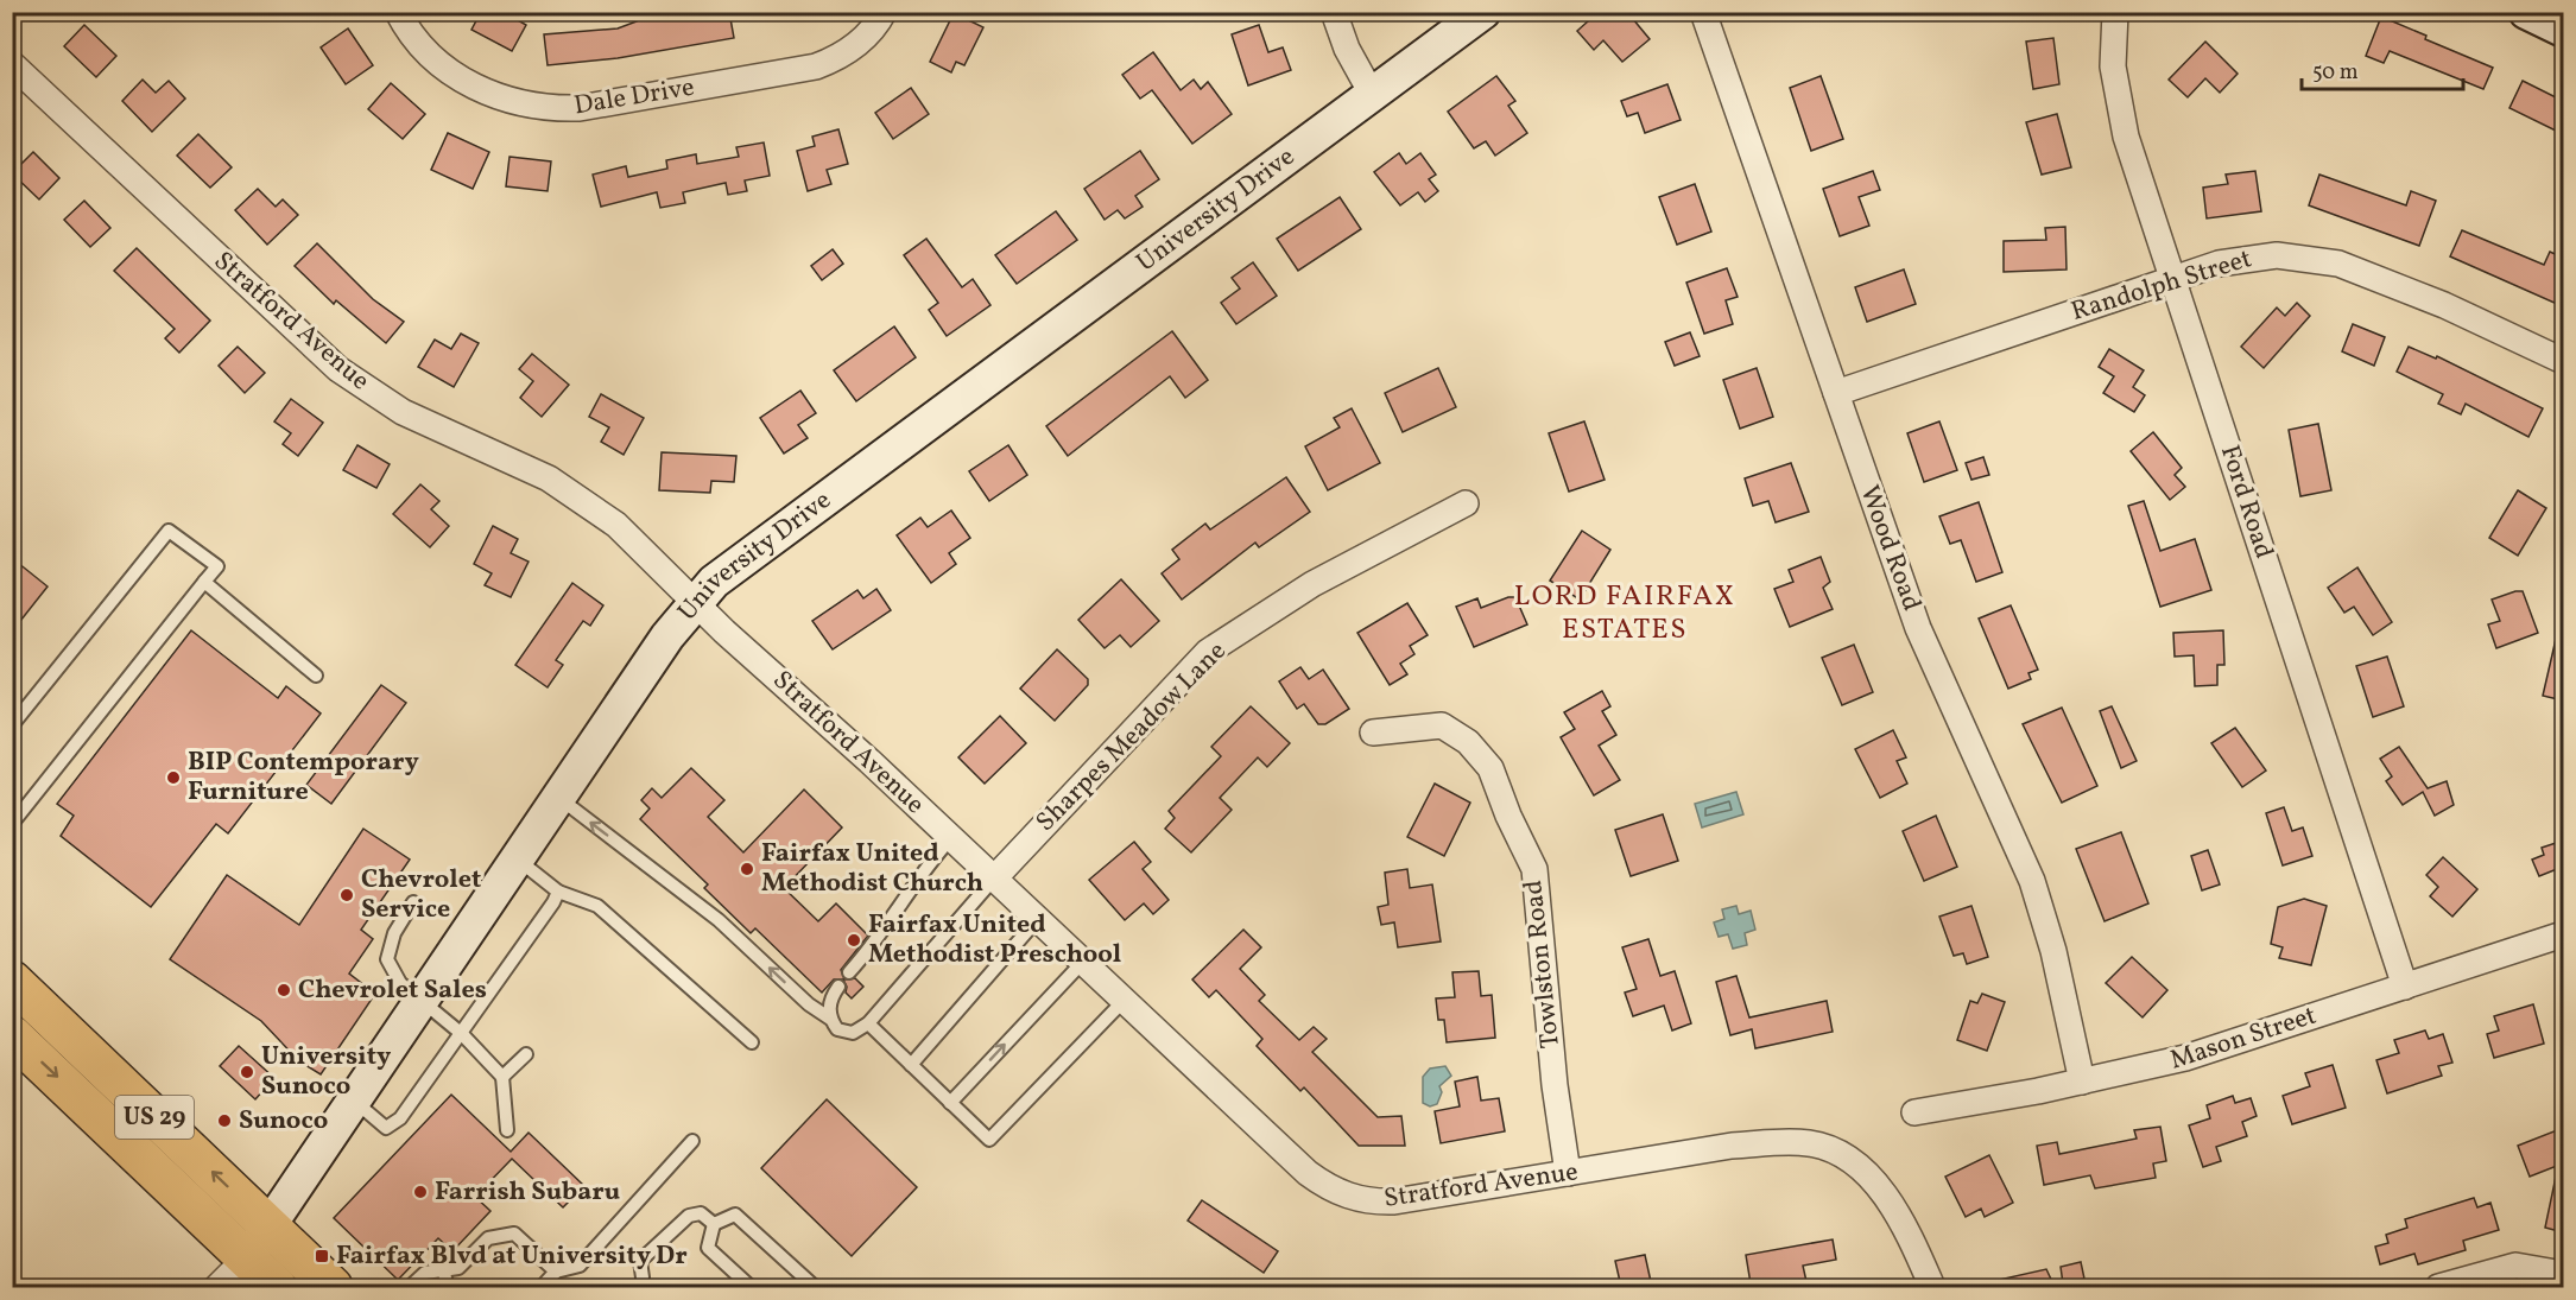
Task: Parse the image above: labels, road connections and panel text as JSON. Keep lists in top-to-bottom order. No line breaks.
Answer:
{"streets":{"main road":["US 29"],"street":["Dale Drive","University Drive","Randolph Street","Stratford Avenue","Ford Road","Wood Road","Sharpes Meadow Lane","Towlston Road","Mason Street"]},"crossings":[["University Drive","Stratford Avenue"],["University Drive","US 29"],["Randolph Street","Ford Road"],["Randolph Street","Wood Road"],["Stratford Avenue","Sharpes Meadow Lane"],["Stratford Avenue","Towlston Road"],["Ford Road","Mason Street"],["Wood Road","Mason Street"]],"districts":["LORD FAIRFAX ESTATES"],"places":{"other":["BIP Contemporary Furniture","Fairfax United Methodist Church","Chevrolet Service","Fairfax United Methodist Preschool","Chevrolet Sales","University Sunoco","Sunoco","Farrish Subaru"],"transit":["Fairfax Blvd at University Dr"]},"scale_bar":"50 m"}
